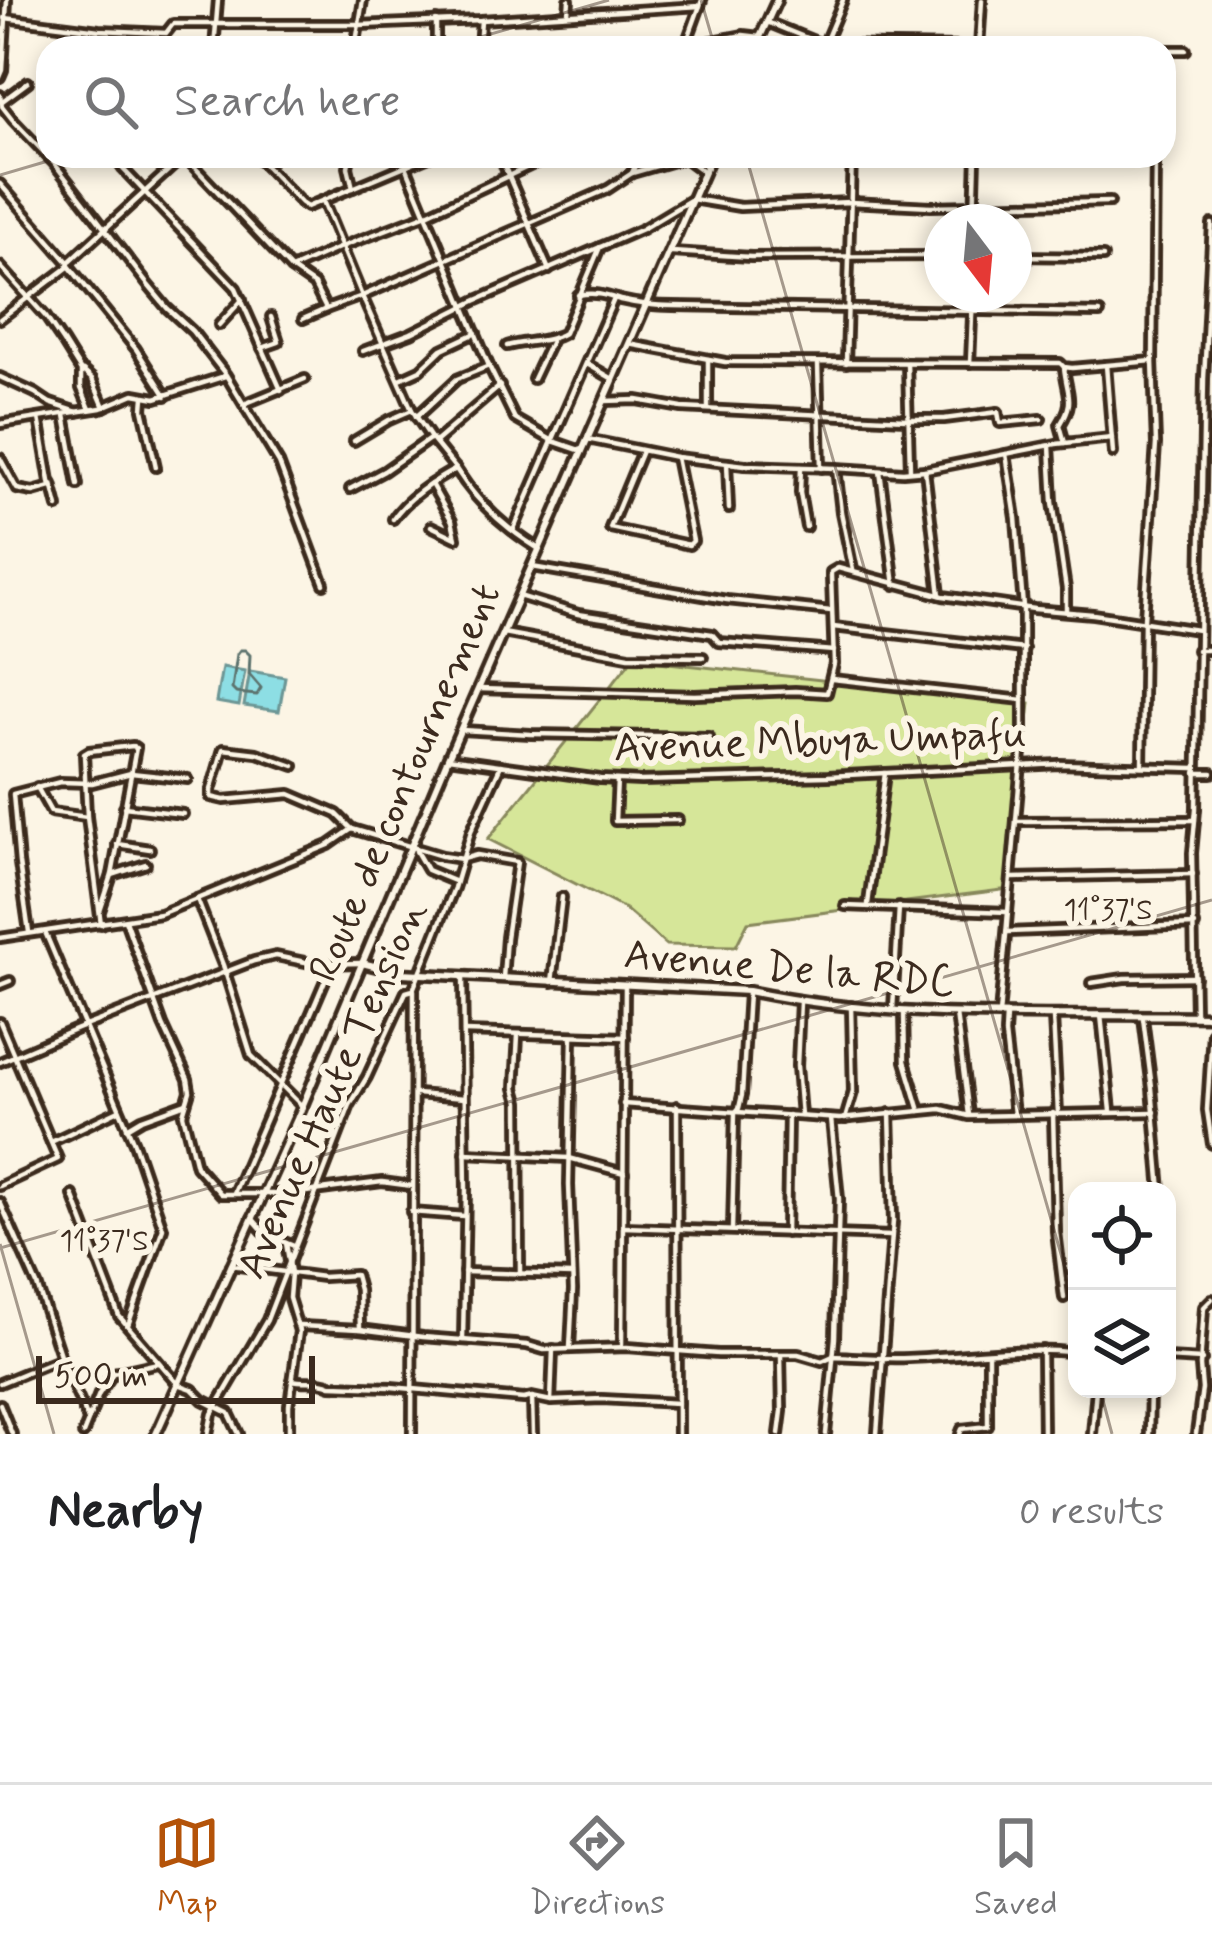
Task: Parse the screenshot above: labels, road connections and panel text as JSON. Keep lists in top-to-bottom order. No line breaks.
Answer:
{"streets":{"street":["Avenue Mbuya Umpafu","Route de contournement","Avenue De la RDC","Avenue Haute Tension"]},"crossings":[["Avenue Mbuya Umpafu","Route de contournement"],["Avenue Mbuya Umpafu","Avenue Haute Tension"],["Route de contournement","Avenue De la RDC"],["Avenue De la RDC","Avenue Haute Tension"]],"scale_bar":"500 m","north":"bottom","page":{"search":"Search here","scale":"500 m","heading":["Nearby","0 results"],"nav":["Map","Directions","Saved"]},"coordinates":["11°37'S"]}
